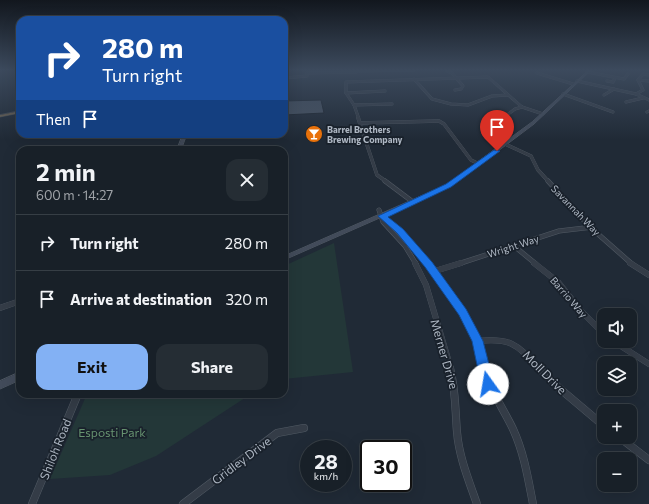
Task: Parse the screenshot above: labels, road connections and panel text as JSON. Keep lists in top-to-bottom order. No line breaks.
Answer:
{"streets":{"street":["Savannah Way","Wright Way","Barrio Way","Merner Drive","Moll Drive","Shiloh Road","Gridley Drive"]},"crossings":[["Savannah Way","Wright Way"],["Wright Way","Barrio Way"]],"parks":["Esposti Park"],"places":{"bar":["Barrel Brothers Brewing Company"]},"page":{"turn":["280 m","Turn right"],"then":"Then","heading":["2 min","600 m · 14:27"],"list":[{"name":"Turn right","value":"280 m"},{"name":"Arrive at destination","value":"320 m"}],"map_buttons":["+","−"],"buttons":["Exit","Share"],"speed":"28 km/h","limit":"30"}}
